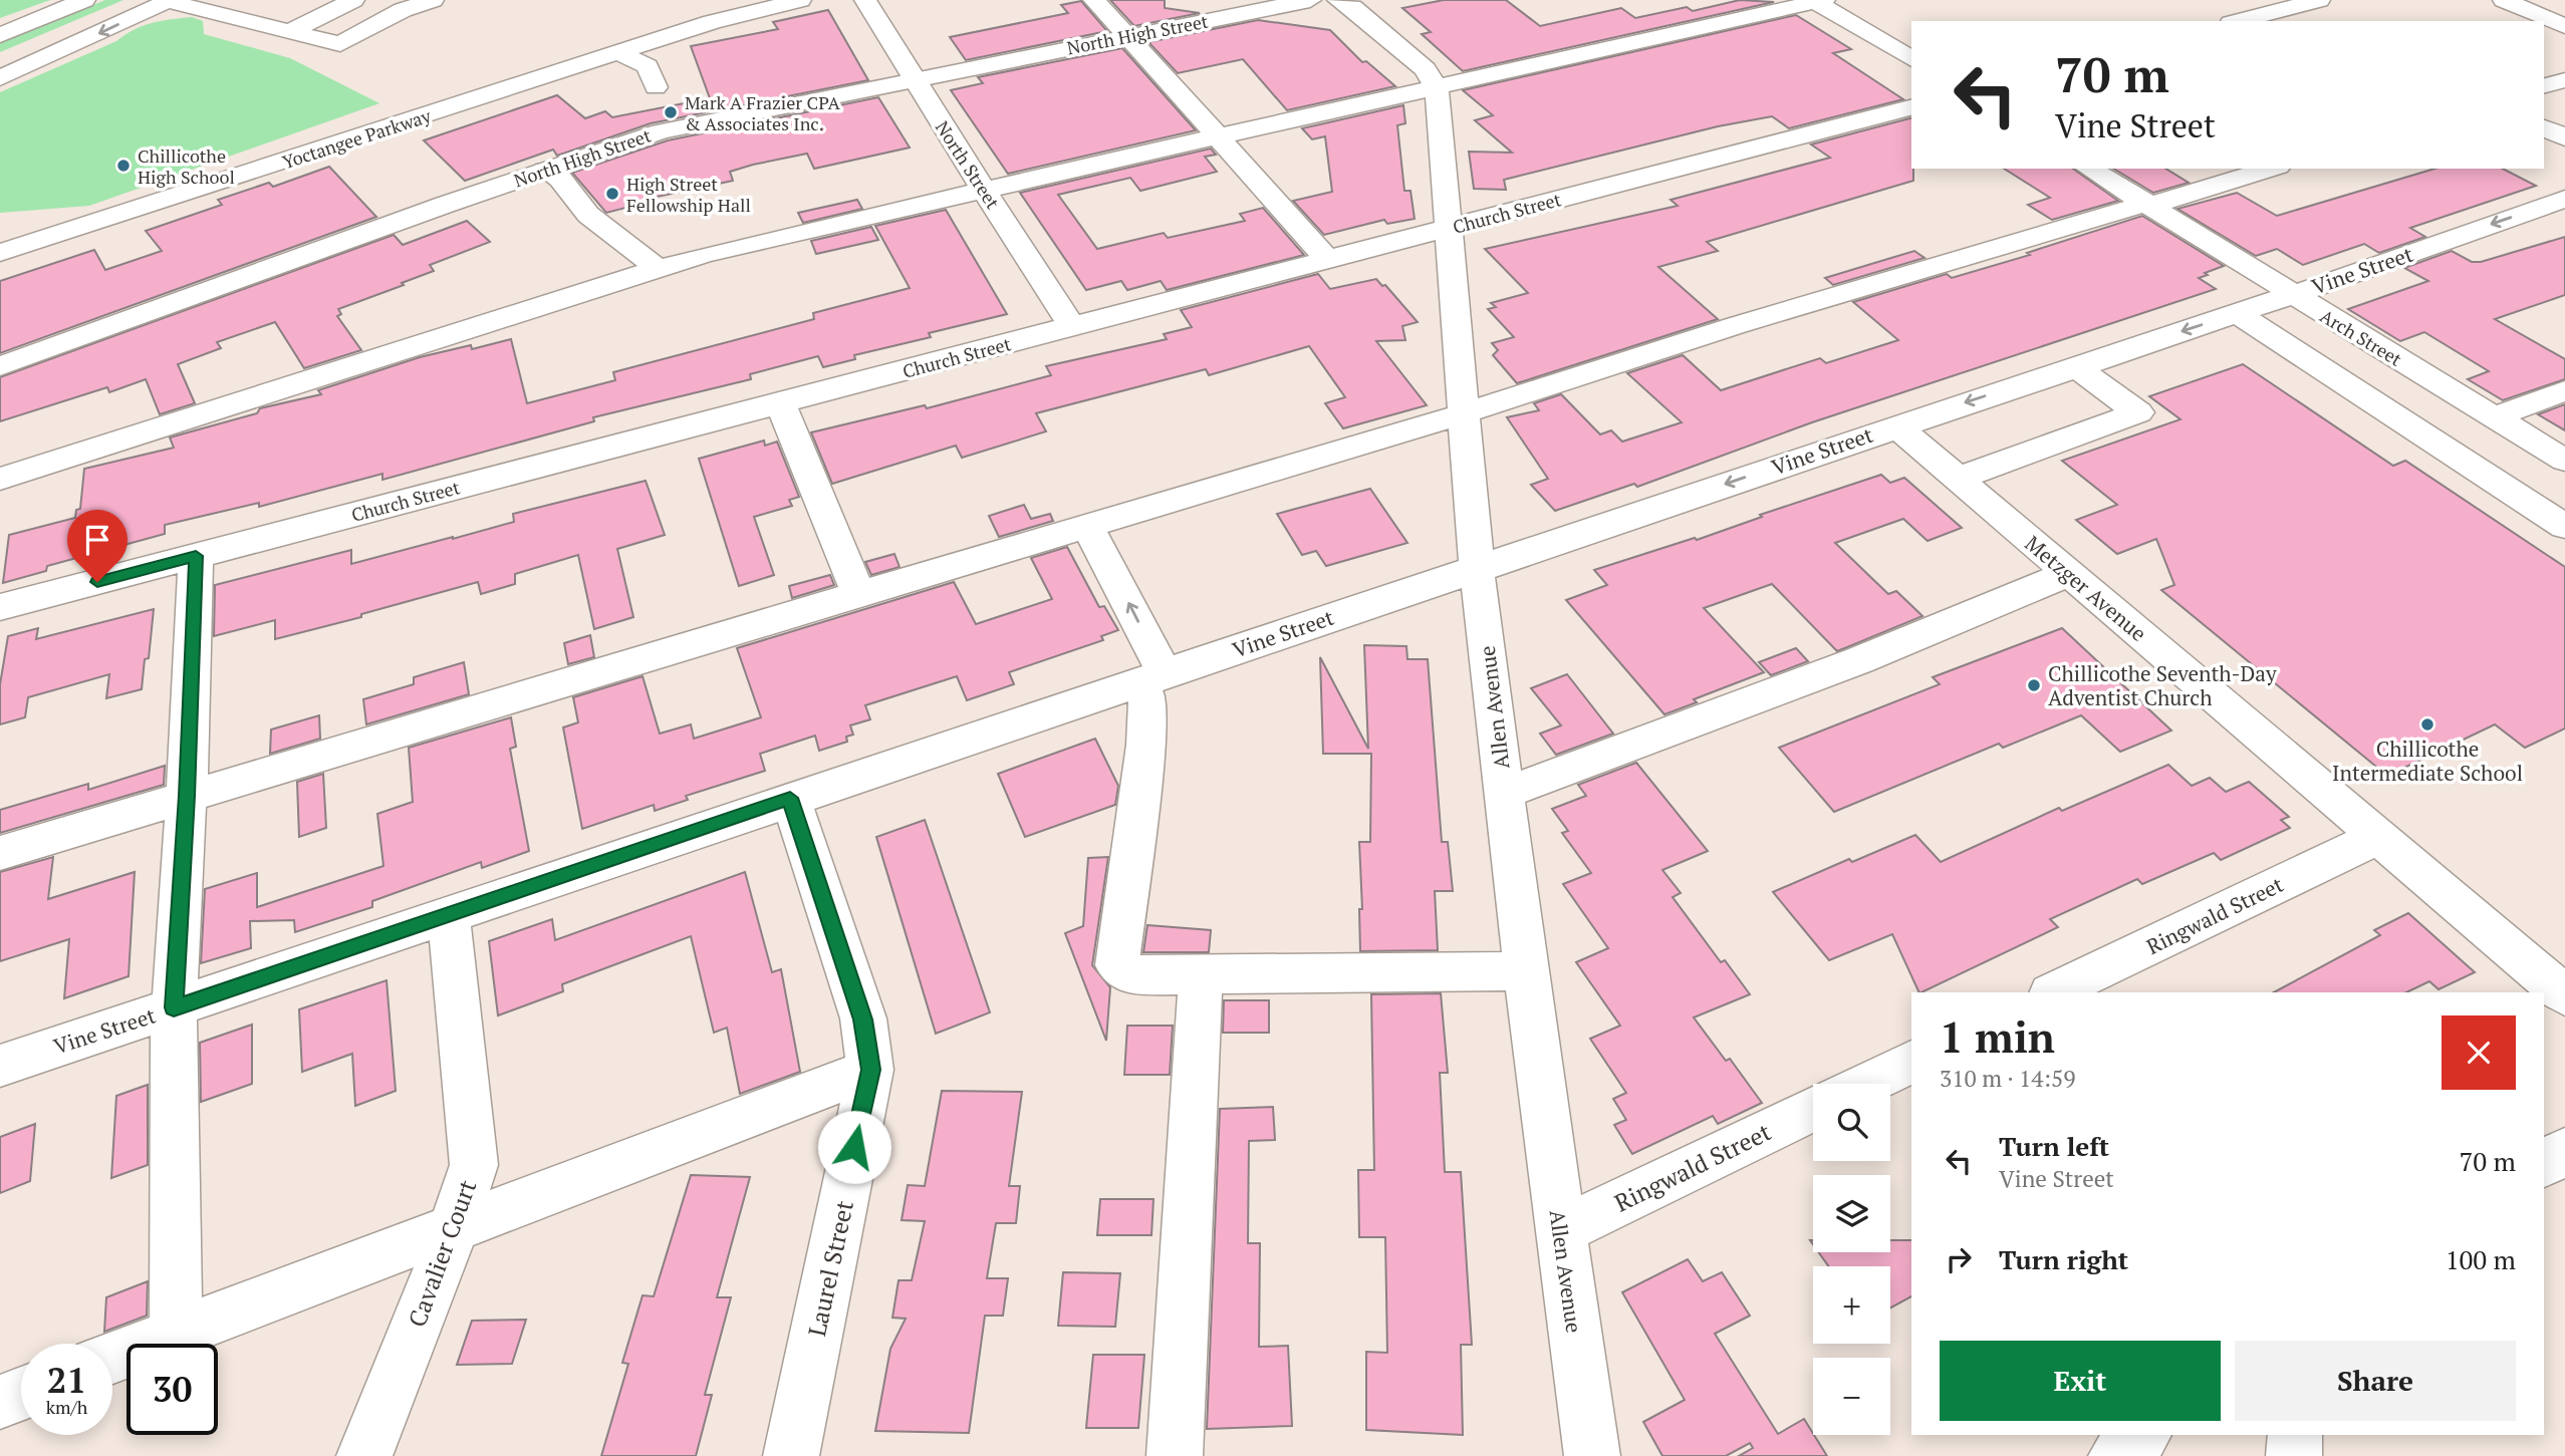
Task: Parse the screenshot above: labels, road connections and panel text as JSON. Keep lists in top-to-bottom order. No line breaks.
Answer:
{"streets":{"street":["North High Street","Yoctangee Parkway","North Street","Church Street","Vine Street","Arch Street","Metzger Avenue","Allen Avenue","Ringwald Street","Cavalier Court","Laurel Street"]},"crossings":[["North High Street","North Street"],["North Street","Church Street"],["Church Street","Allen Avenue"],["Vine Street","Arch Street"],["Vine Street","Metzger Avenue"],["Vine Street","Allen Avenue"],["Vine Street","Cavalier Court"],["Vine Street","Laurel Street"],["Metzger Avenue","Ringwald Street"],["Allen Avenue","Ringwald Street"]],"places":["Mark A Frazier CPA & Associates Inc.","Chillicothe High School","High Street Fellowship Hall","Chillicothe Seventh-Day Adventist Church","Chillicothe Intermediate School"],"page":{"turn":["70 m","Vine Street"],"heading":["1 min","310 m · 14:59"],"map_buttons":["+","−"],"list":[{"name":"Turn left","note":"Vine Street","value":"70 m"},{"name":"Turn right","value":"100 m"}],"buttons":["Exit","Share"],"speed":"21 km/h","limit":"30"}}
